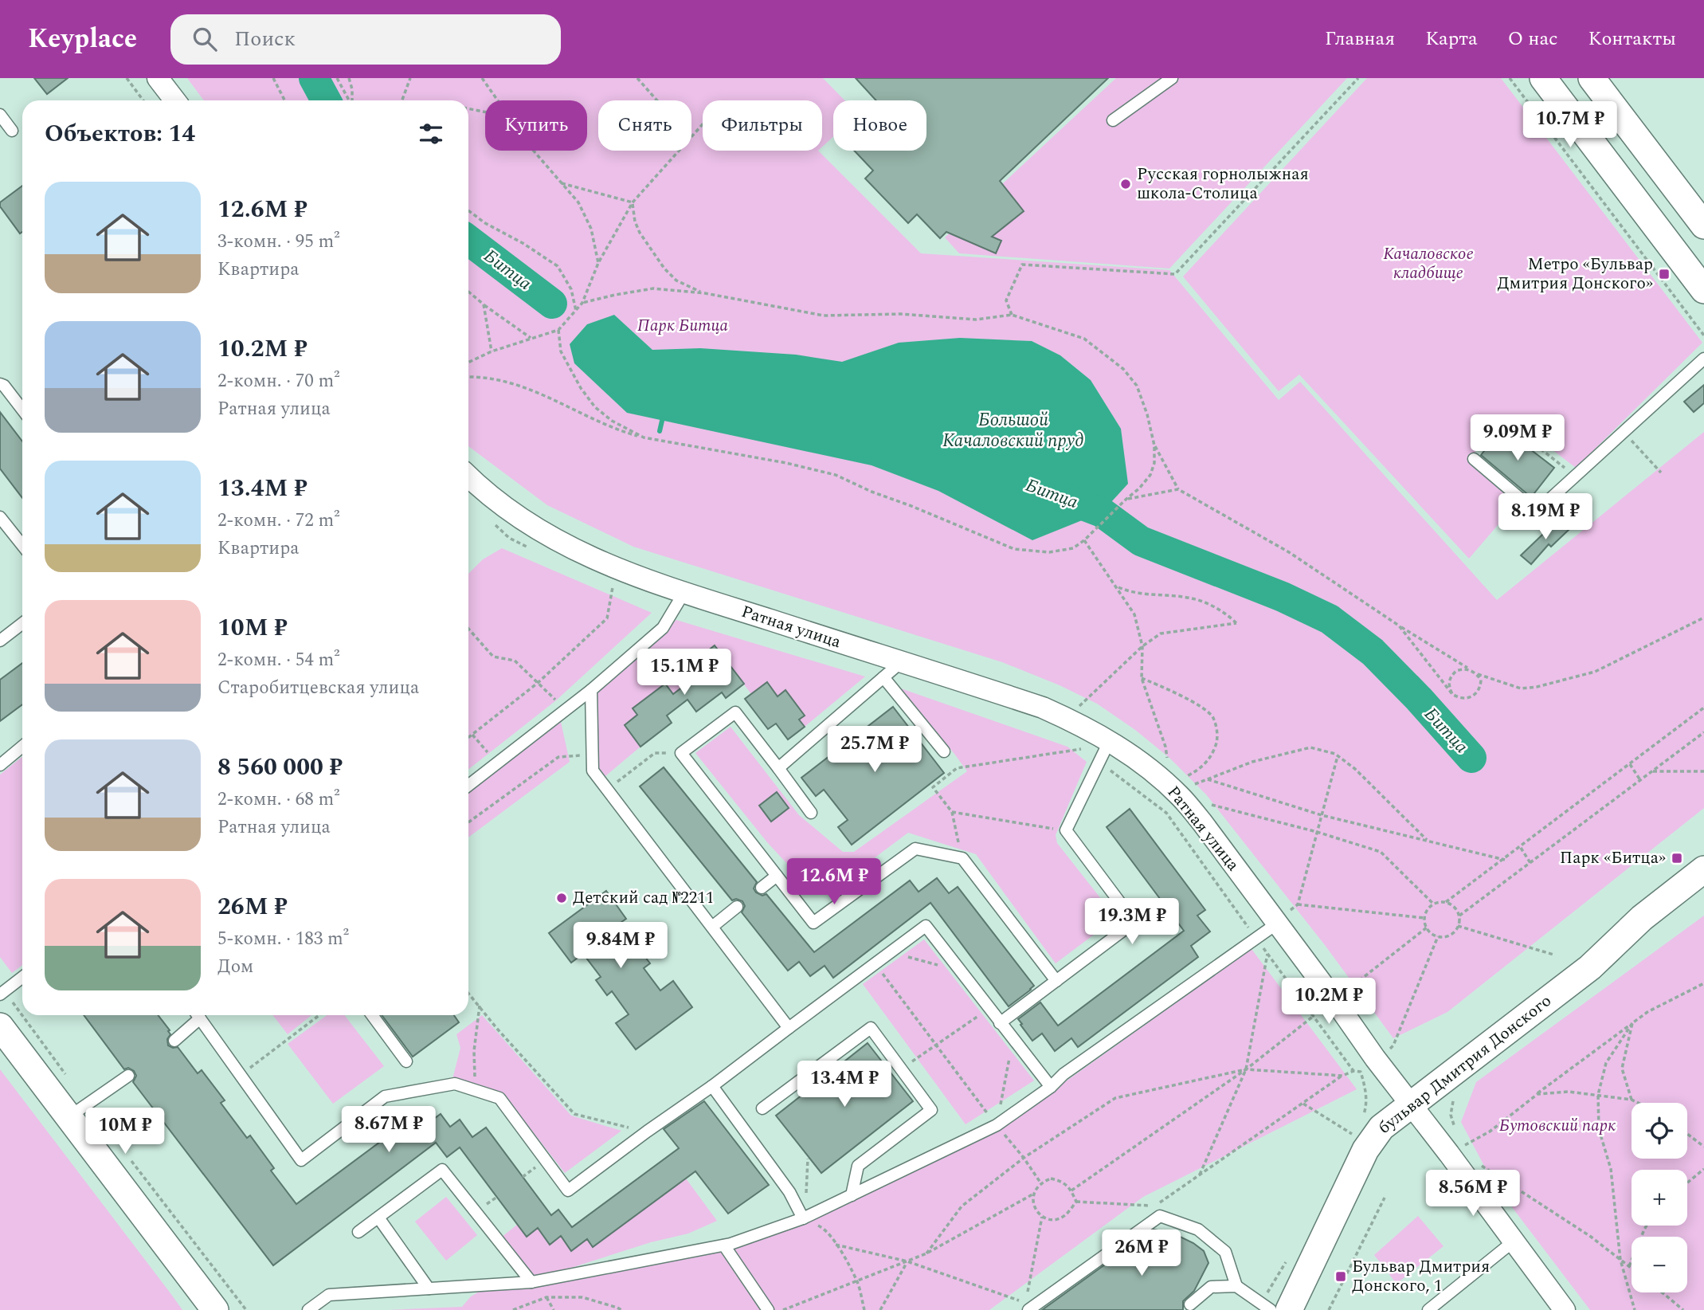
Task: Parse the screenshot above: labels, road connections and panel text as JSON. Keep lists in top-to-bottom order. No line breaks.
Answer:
{"streets":{"street":["Ратная улица","бульвар Дмитрия Донского"]},"crossings":[["Ратная улица","бульвар Дмитрия Донского"]],"water":["Битца","Большой Качаловский пруд"],"parks":["Качаловское кладбище","Парк Битца","Бутовский парк"],"places":{"other":["Русская горнолыжная школа-Столица","Детский сад №2211"],"transit":["Метро «Бульвар Дмитрия Донского»","Парк «Битца»","Бульвар Дмитрия Донского, 1"]},"page":{"header":"Keyplace","search":"Поиск","nav":["Главная","Карта","О нас","Контакты"],"chip":["Купить","Снять","Фильтры","Новое"],"heading":"Объектов: 14","price":["10.7M ₽","9.09M ₽","8.19M ₽","15.1M ₽","25.7M ₽","12.6M ₽","19.3M ₽","9.84M ₽","10.2M ₽","13.4M ₽","8.67M ₽","10M ₽","8.56M ₽","26M ₽"],"list":[{"name":"12.6M ₽","note":"3-комн. · 95 m² · Квартира"},{"name":"10.2M ₽","note":"2-комн. · 70 m² · Ратная улица"},{"name":"13.4M ₽","note":"2-комн. · 72 m² · Квартира"},{"name":"10M ₽","note":"2-комн. · 54 m² · Старобитцевская улица"},{"name":"8 560 000 ₽","note":"2-комн. · 68 m² · Ратная улица"},{"name":"26M ₽","note":"5-комн. · 183 m² · Дом"}],"map_buttons":["+","−"]}}
